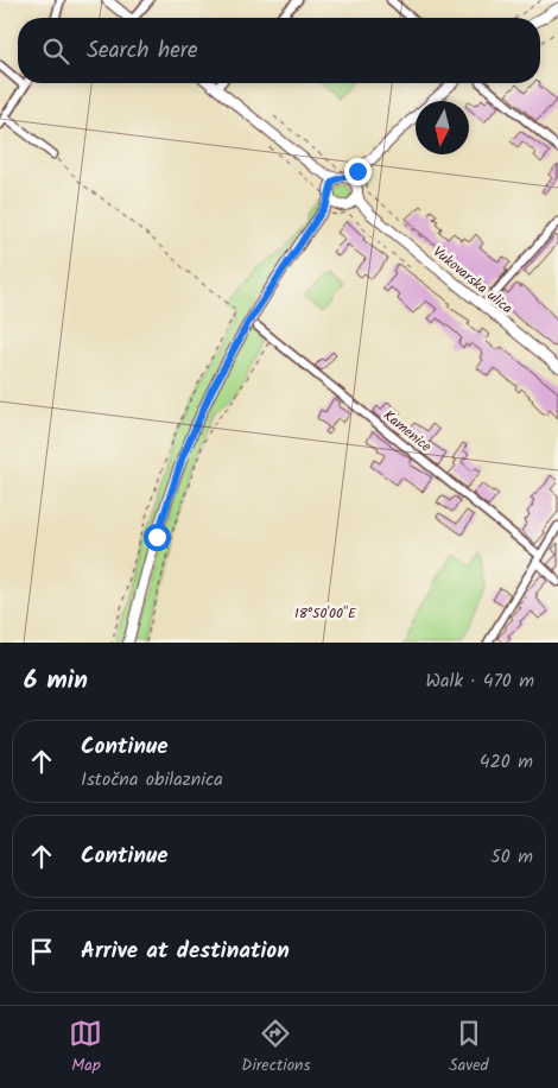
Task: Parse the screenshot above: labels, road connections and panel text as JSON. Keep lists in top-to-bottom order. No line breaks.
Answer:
{"streets":{"main road":["Vukovarska ulica"],"street":["Kamenice"]},"north":"bottom","page":{"search":"Search here","heading":["6 min","Walk · 470 m"],"list":[["Continue","Istočna obilaznica","420 m"],["Continue","50 m"],"Arrive at destination"],"nav":["Map","Directions","Saved"]},"coordinates":["18°50'00\"E"]}
